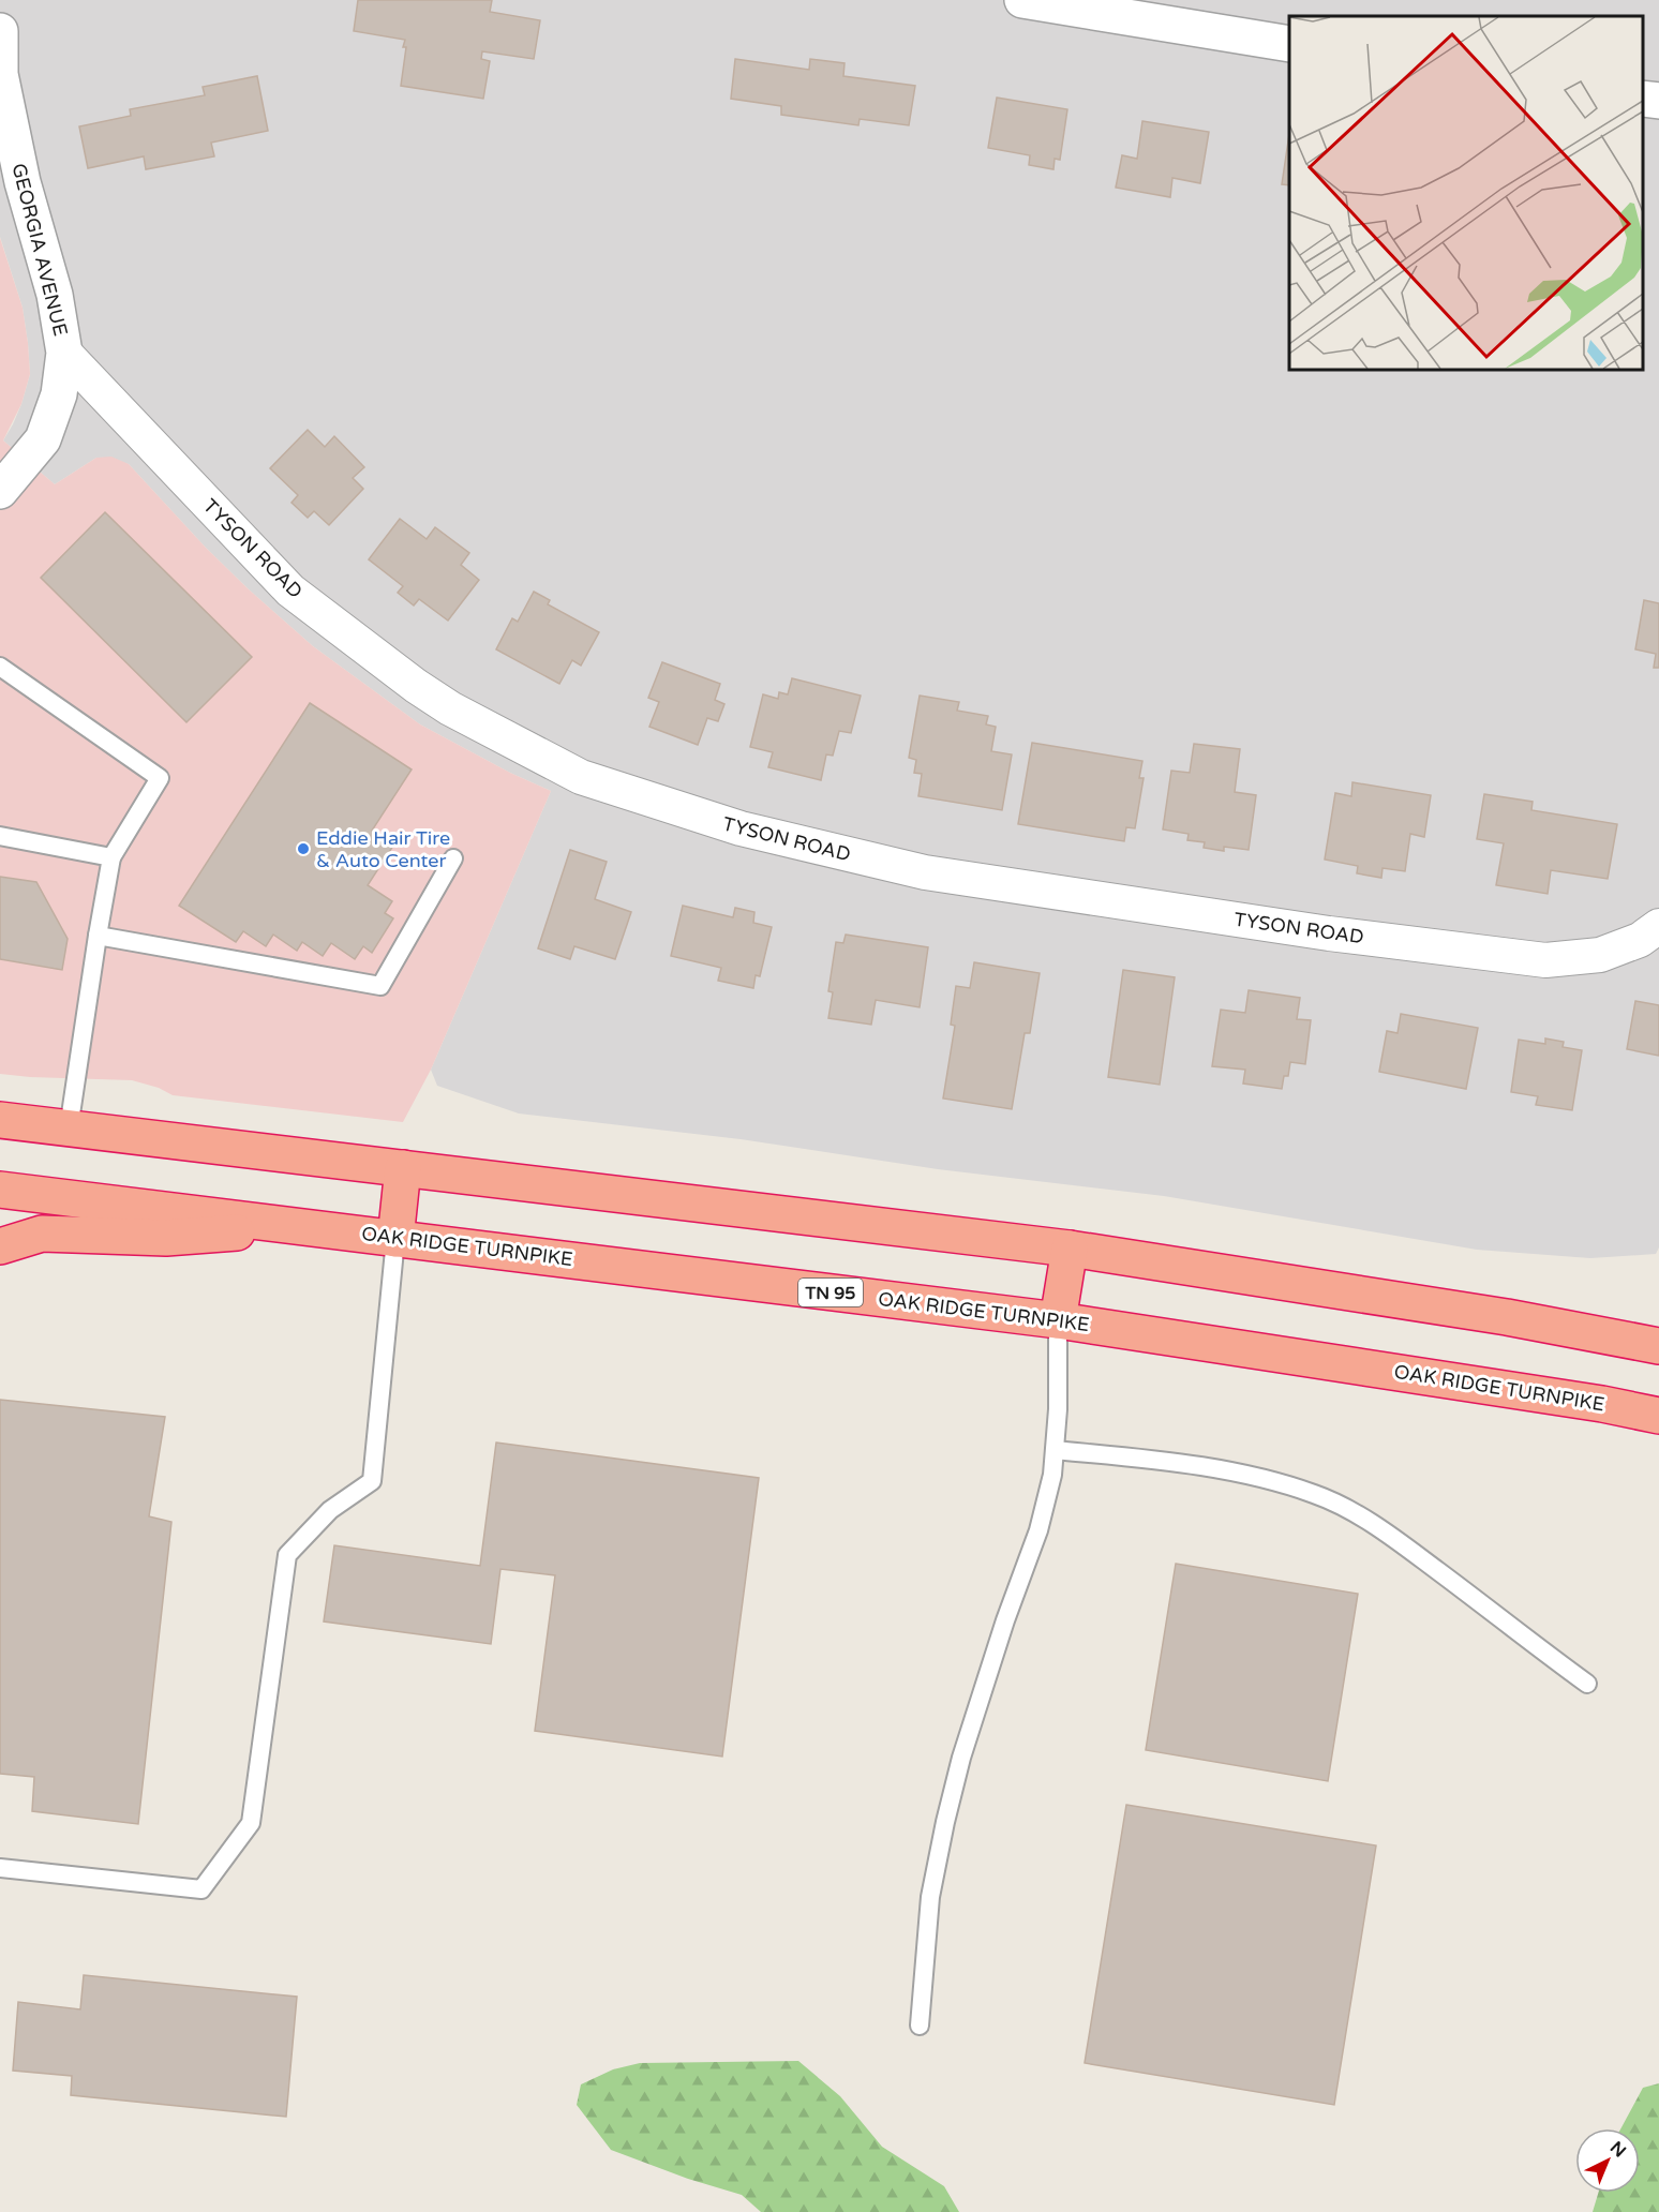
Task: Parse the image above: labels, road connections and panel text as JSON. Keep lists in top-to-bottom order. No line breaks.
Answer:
{"streets":{"highway":["OAK RIDGE TURNPIKE","TN 95"],"street":["GEORGIA AVENUE","TYSON ROAD"]},"crossings":[["GEORGIA AVENUE","TYSON ROAD"]],"places":["Eddie Hair Tire & Auto Center"],"north":"top right"}
